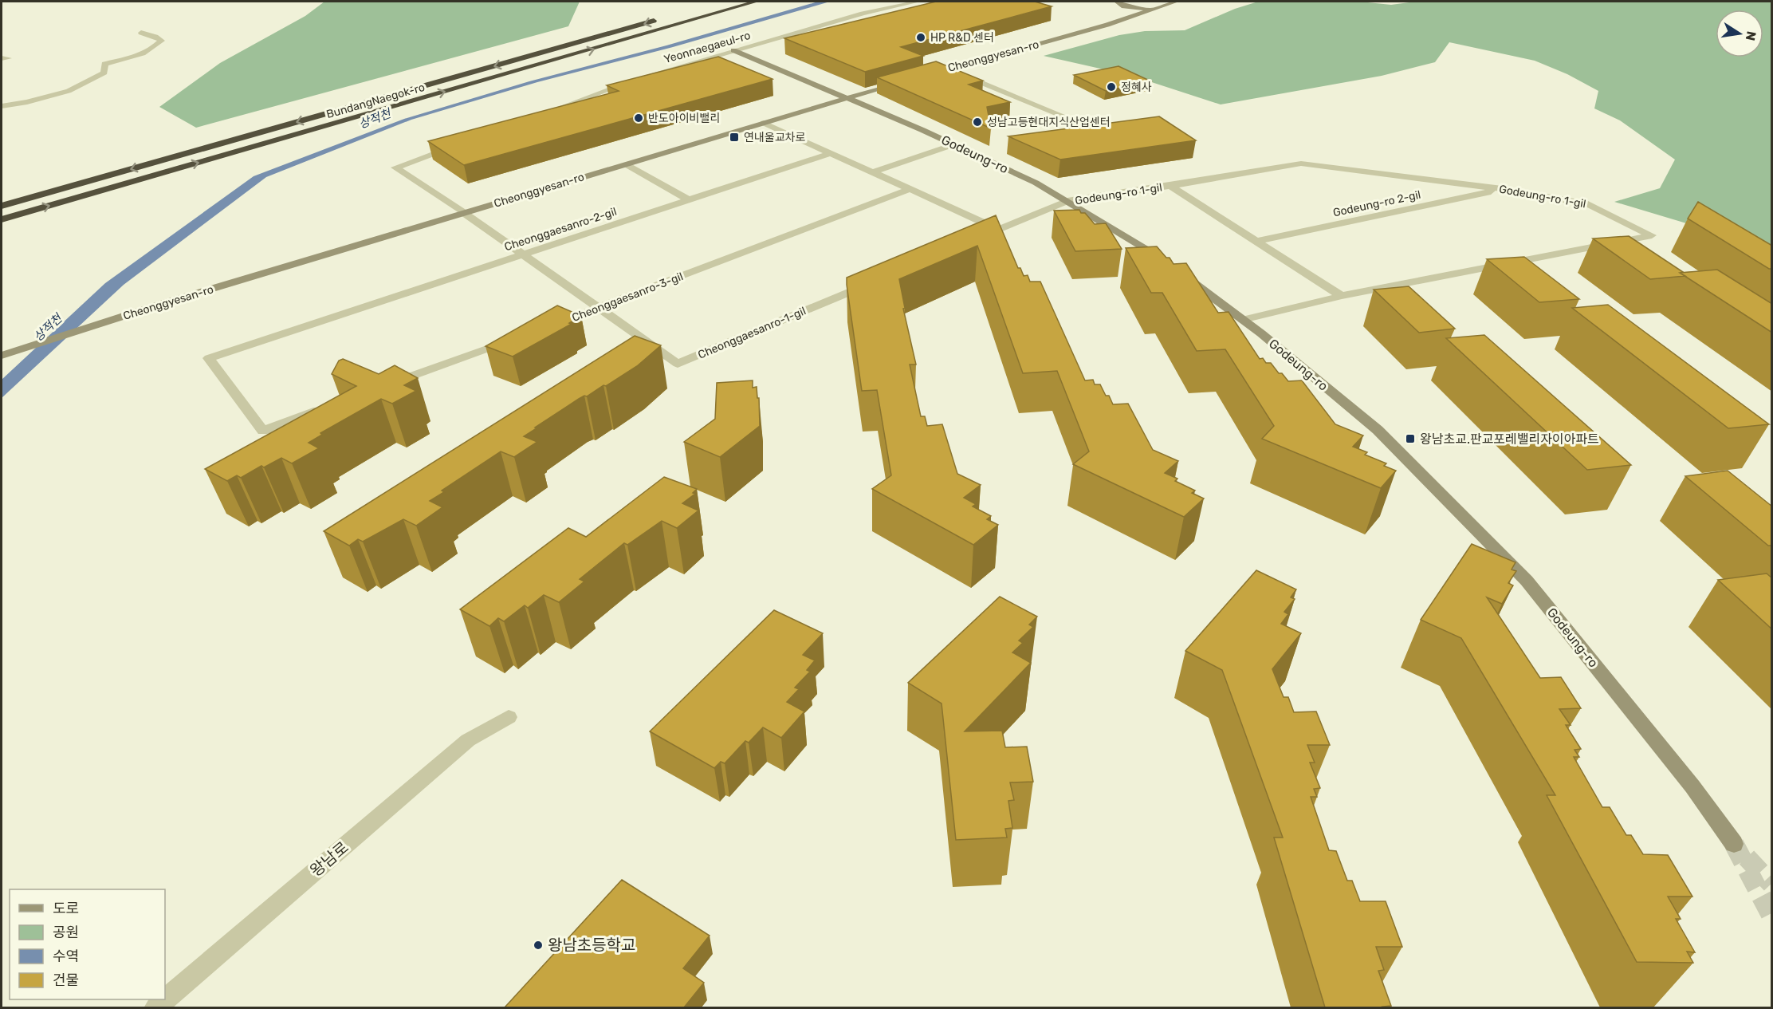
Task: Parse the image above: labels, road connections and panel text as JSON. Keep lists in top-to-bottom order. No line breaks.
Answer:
{"streets":{"highway":["BundangNaegok-ro"],"main road":["Cheonggyesan-ro","Godeung-ro"],"street":["Yeonnaegaeul-ro","Godeung-ro 1-gil","Godeung-ro 2-gil","Cheonggaesanro-2-gil","Cheonggaesanro-3-gil","Cheonggaesanro-1-gil","왕남로"]},"crossings":[["Yeonnaegaeul-ro","Godeung-ro"],["Cheonggyesan-ro","Godeung-ro"],["Cheonggyesan-ro","Cheonggaesanro-1-gil"],["Godeung-ro","Godeung-ro 1-gil"],["Godeung-ro 1-gil","Godeung-ro 2-gil"],["Cheonggaesanro-2-gil","Cheonggaesanro-1-gil"],["Cheonggaesanro-3-gil","Cheonggaesanro-1-gil"]],"water":["상적천"],"places":{"other":["HP R&D 센터","정혜사","반도아이비밸리","성남고등현대지식산업센터","왕남초등학교"],"transit":["연내울교차로","왕남초교.판교포레밸리자이아파트"]},"legend":["도로","공원","수역","건물"],"north":"right"}
